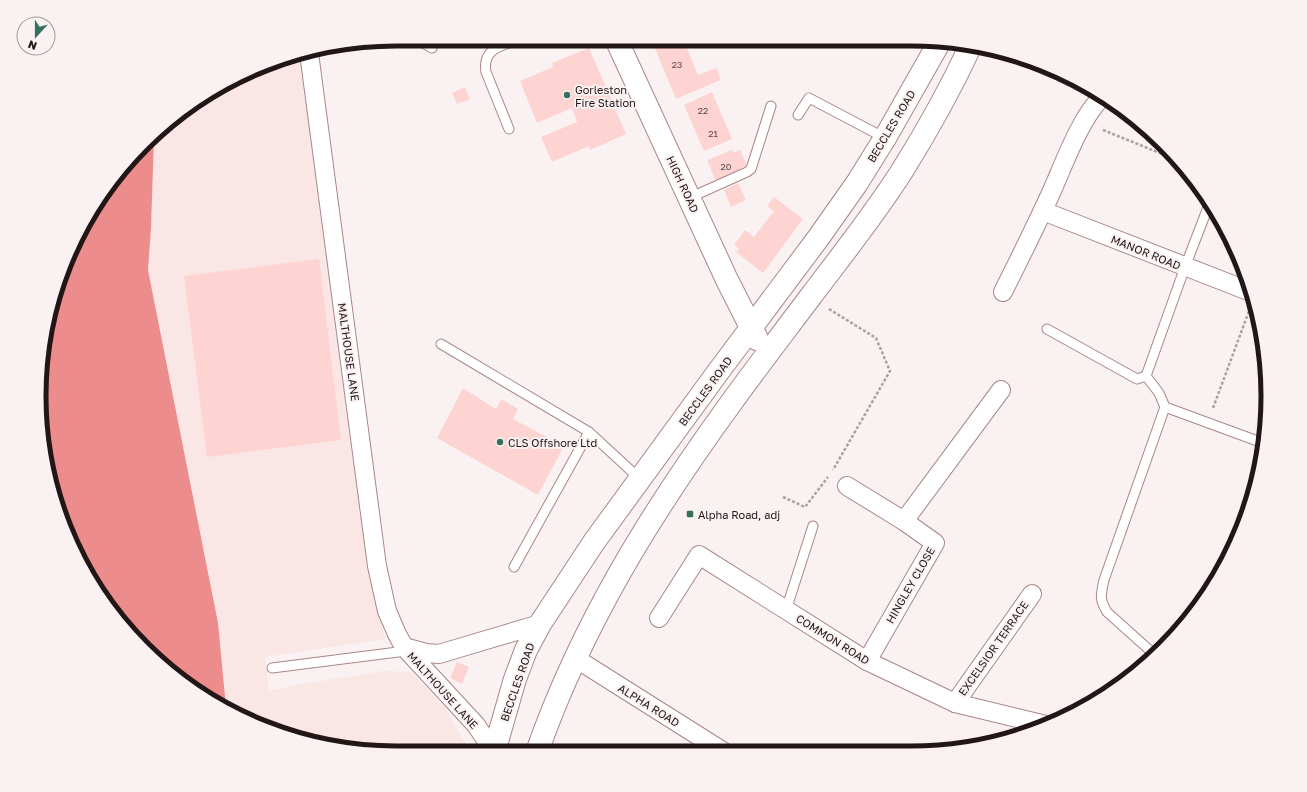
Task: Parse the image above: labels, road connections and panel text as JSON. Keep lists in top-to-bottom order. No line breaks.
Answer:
{"streets":{"street":["BECCLES ROAD","HIGH ROAD","MANOR ROAD","MALTHOUSE LANE","HINGLEY CLOSE","COMMON ROAD","EXCELSIOR TERRACE","ALPHA ROAD"]},"crossings":[["BECCLES ROAD","HIGH ROAD"],["BECCLES ROAD","MALTHOUSE LANE"],["HINGLEY CLOSE","COMMON ROAD"],["COMMON ROAD","EXCELSIOR TERRACE"]],"places":{"other":["Gorleston Fire Station","CLS Offshore Ltd"],"transit":["Alpha Road, adj"]},"house_numbers":["23","22","21","20"],"north":"bottom"}
